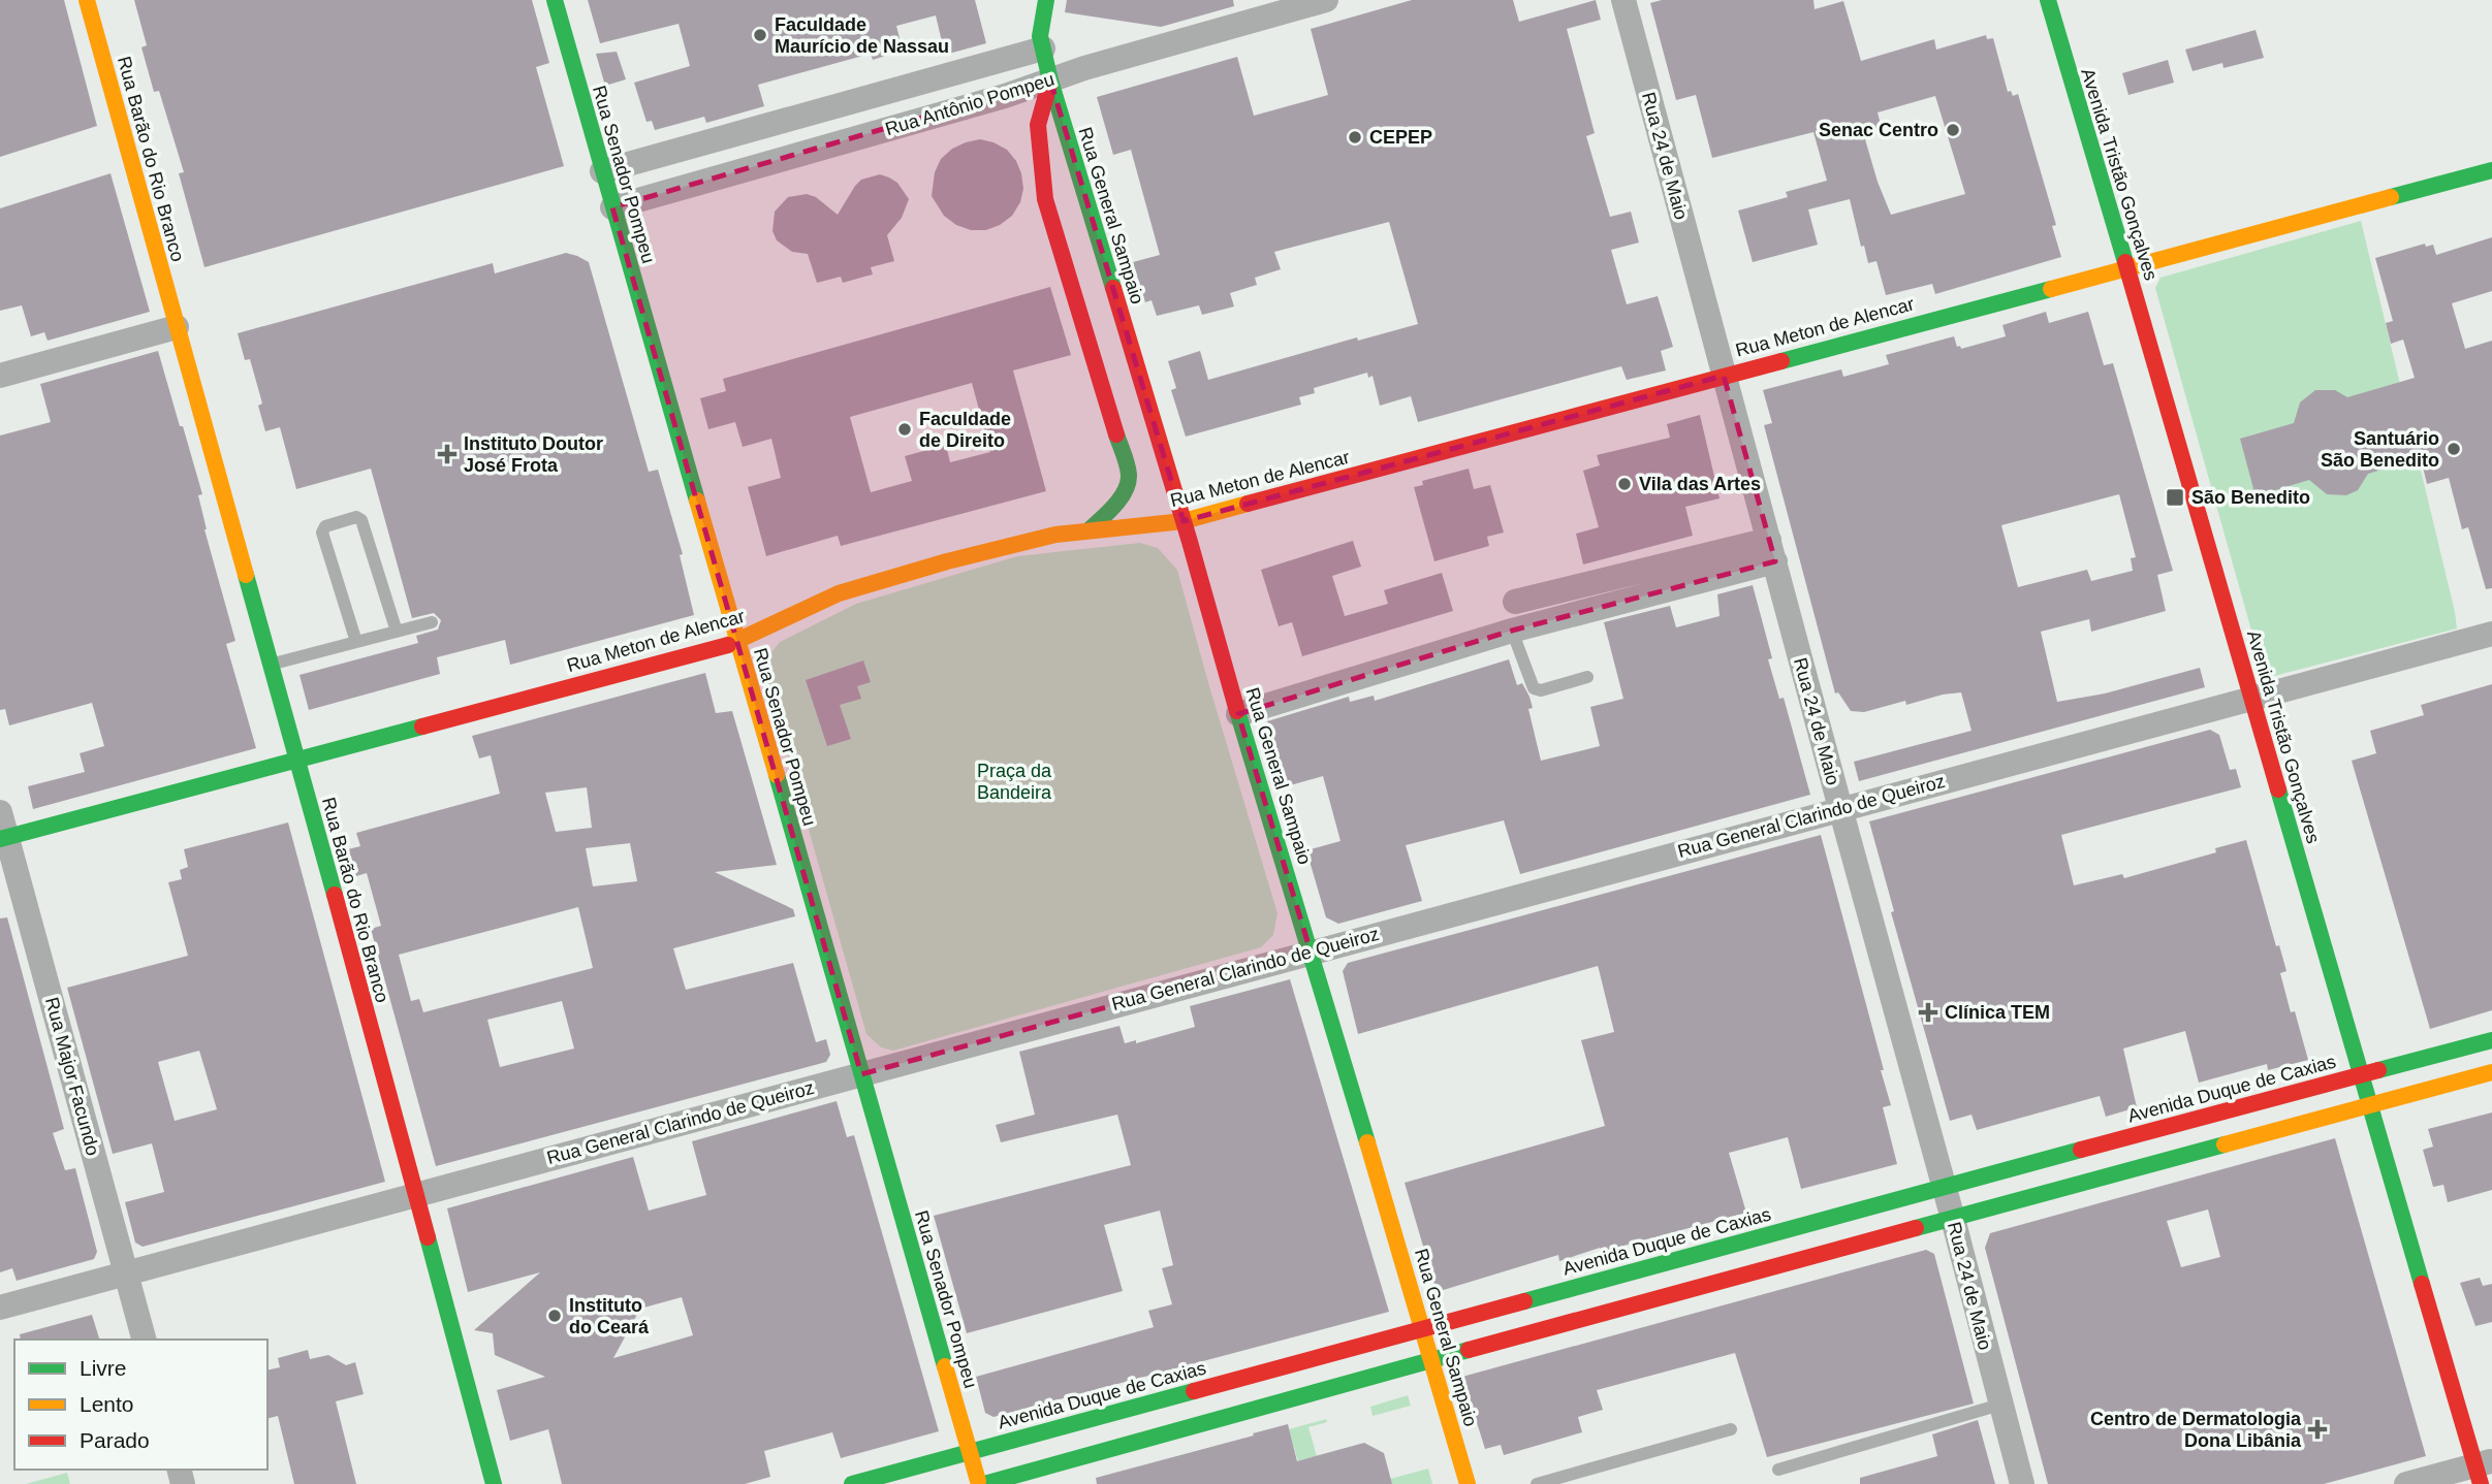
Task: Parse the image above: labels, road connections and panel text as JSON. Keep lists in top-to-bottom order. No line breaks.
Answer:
{"streets":{"street":["Rua Antônio Pompeu","Rua 24 de Maio","Rua Barão do Rio Branco","Rua Senador Pompeu","Avenida Tristão Gonçalves","Rua General Sampaio","Rua Meton de Alencar","Rua General Clarindo de Queiroz","Rua Major Facundo","Avenida Duque de Caxias"]},"crossings":[["Rua Antônio Pompeu","Rua Senador Pompeu"],["Rua Antônio Pompeu","Rua General Sampaio"],["Rua 24 de Maio","Rua Meton de Alencar"],["Rua 24 de Maio","Rua General Clarindo de Queiroz"],["Rua 24 de Maio","Avenida Duque de Caxias"],["Rua Barão do Rio Branco","Rua Meton de Alencar"],["Rua Barão do Rio Branco","Rua General Clarindo de Queiroz"],["Rua Senador Pompeu","Rua Meton de Alencar"],["Rua Senador Pompeu","Rua General Clarindo de Queiroz"],["Rua Senador Pompeu","Avenida Duque de Caxias"],["Avenida Tristão Gonçalves","Rua Meton de Alencar"],["Avenida Tristão Gonçalves","Rua General Clarindo de Queiroz"],["Avenida Tristão Gonçalves","Avenida Duque de Caxias"],["Rua General Sampaio","Rua Meton de Alencar"],["Rua General Sampaio","Rua General Clarindo de Queiroz"],["Rua General Sampaio","Avenida Duque de Caxias"],["Rua Meton de Alencar","Rua Major Facundo"],["Rua General Clarindo de Queiroz","Rua Major Facundo"]],"parks":["Praça da Bandeira"],"places":{"other":["Faculdade Maurício de Nassau","Senac Centro","CEPEP","Faculdade de Direito","Santuário São Benedito","Vila das Artes","Instituto do Ceará"],"health":["Instituto Doutor José Frota","Clínica TEM","Centro de Dermatologia Dona Libânia"],"transit":["São Benedito"]},"legend":["Livre","Lento","Parado"]}
